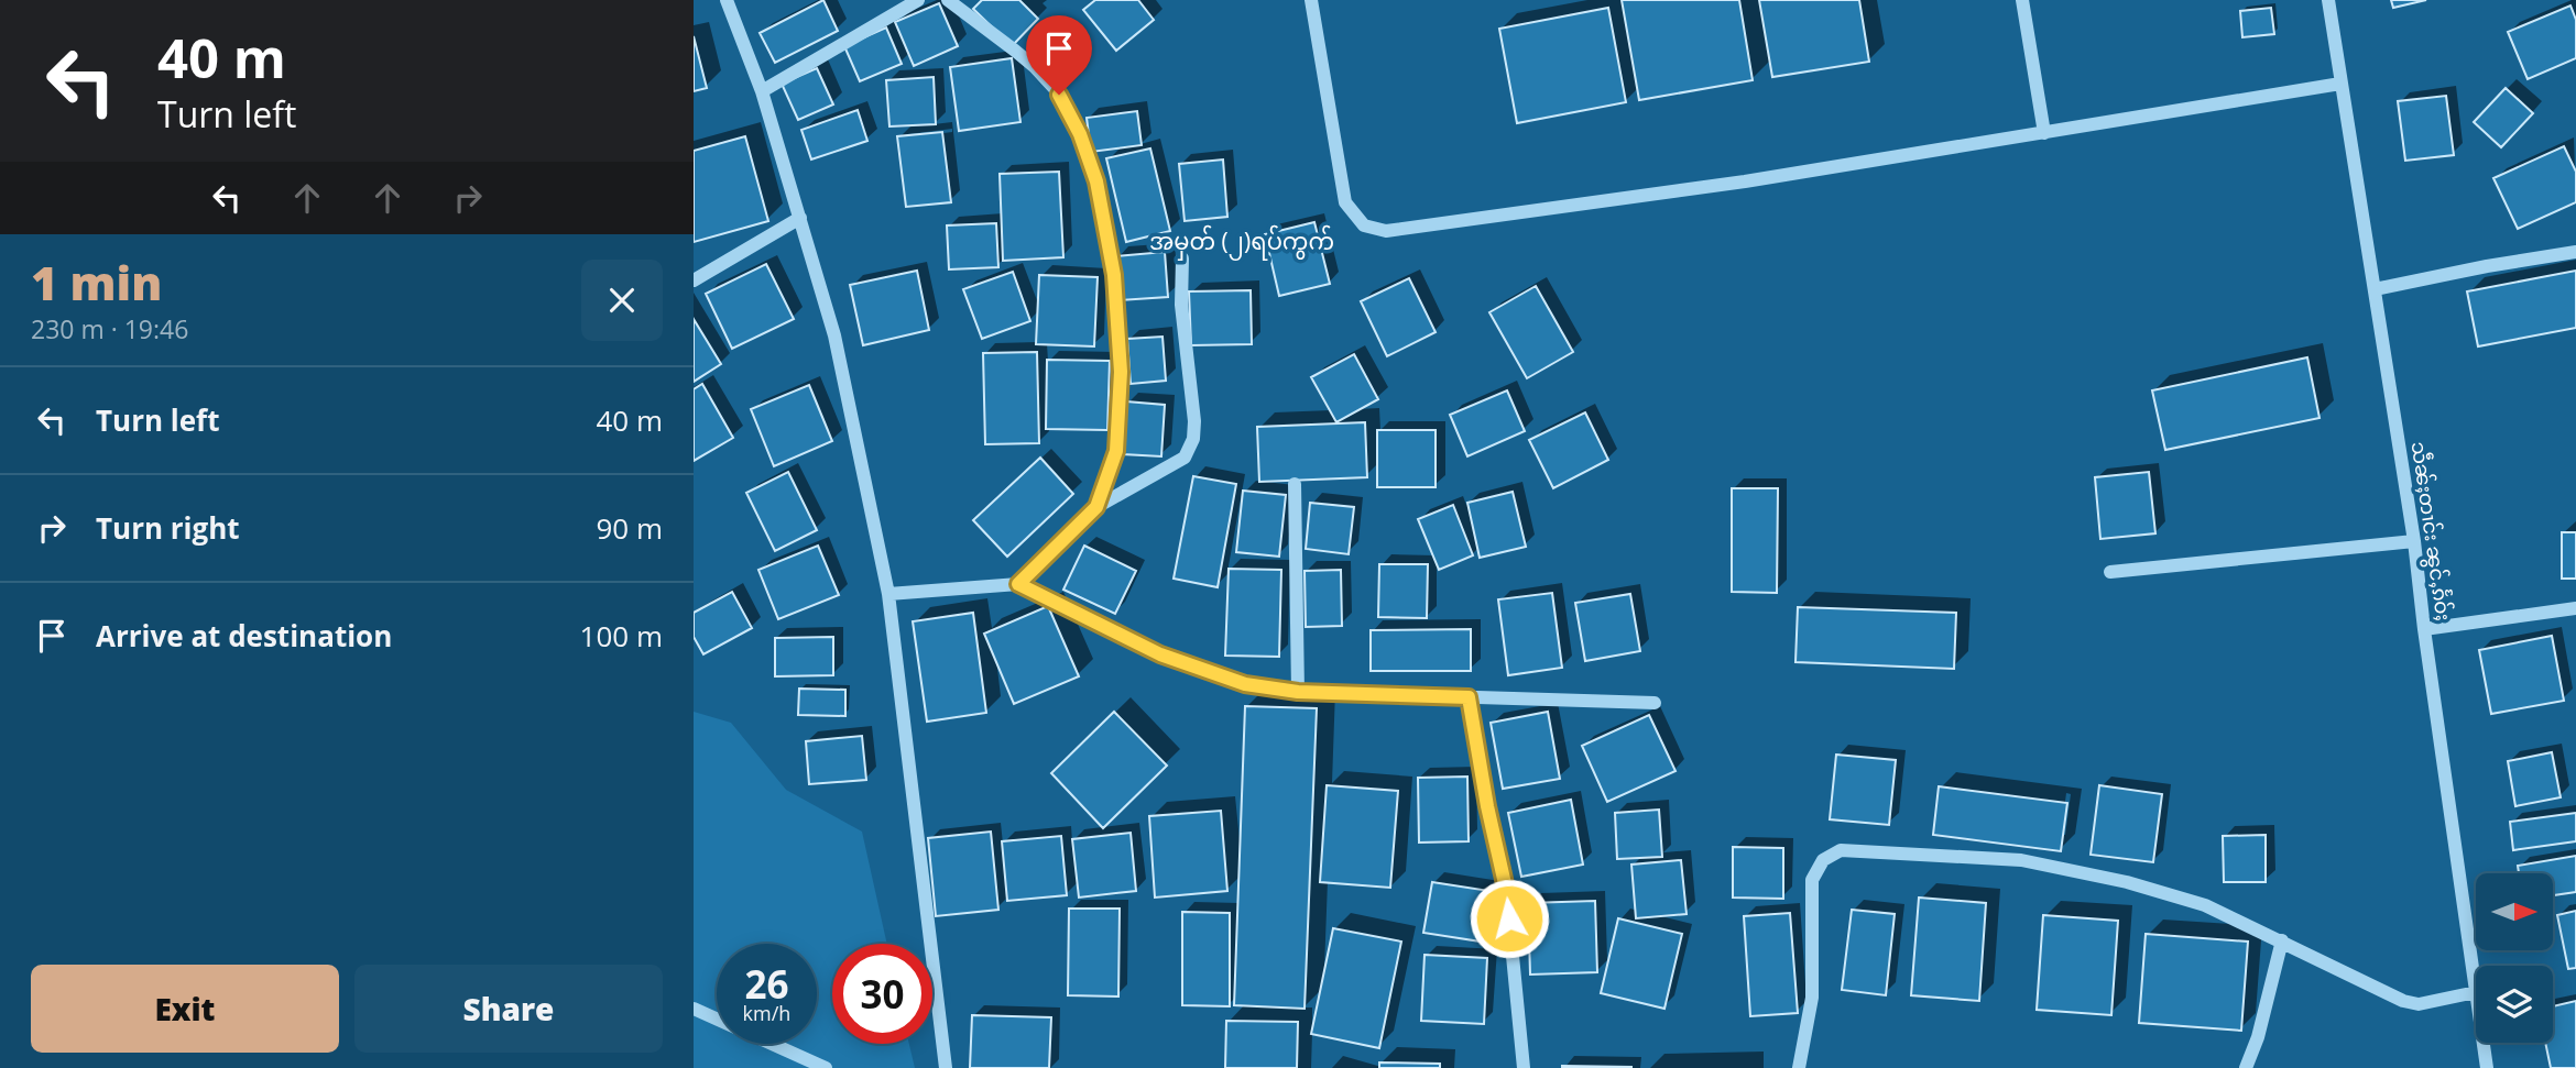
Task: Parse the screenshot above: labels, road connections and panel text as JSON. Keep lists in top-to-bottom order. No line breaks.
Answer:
{"streets":{"street":["သဵၼ်ႈတၢင်း ၼွင်ႇၵႅဝ်ႈ"]},"districts":["အမှတ် (၂)ရပ်ကွက်"],"north":"right","page":{"turn":["40 m","Turn left"],"heading":["1 min","230 m · 19:46"],"list":[{"name":"Turn left","value":"40 m"},{"name":"Turn right","value":"90 m"},{"name":"Arrive at destination","value":"100 m"}],"speed":"26 km/h","limit":"30","buttons":["Exit","Share"]}}
